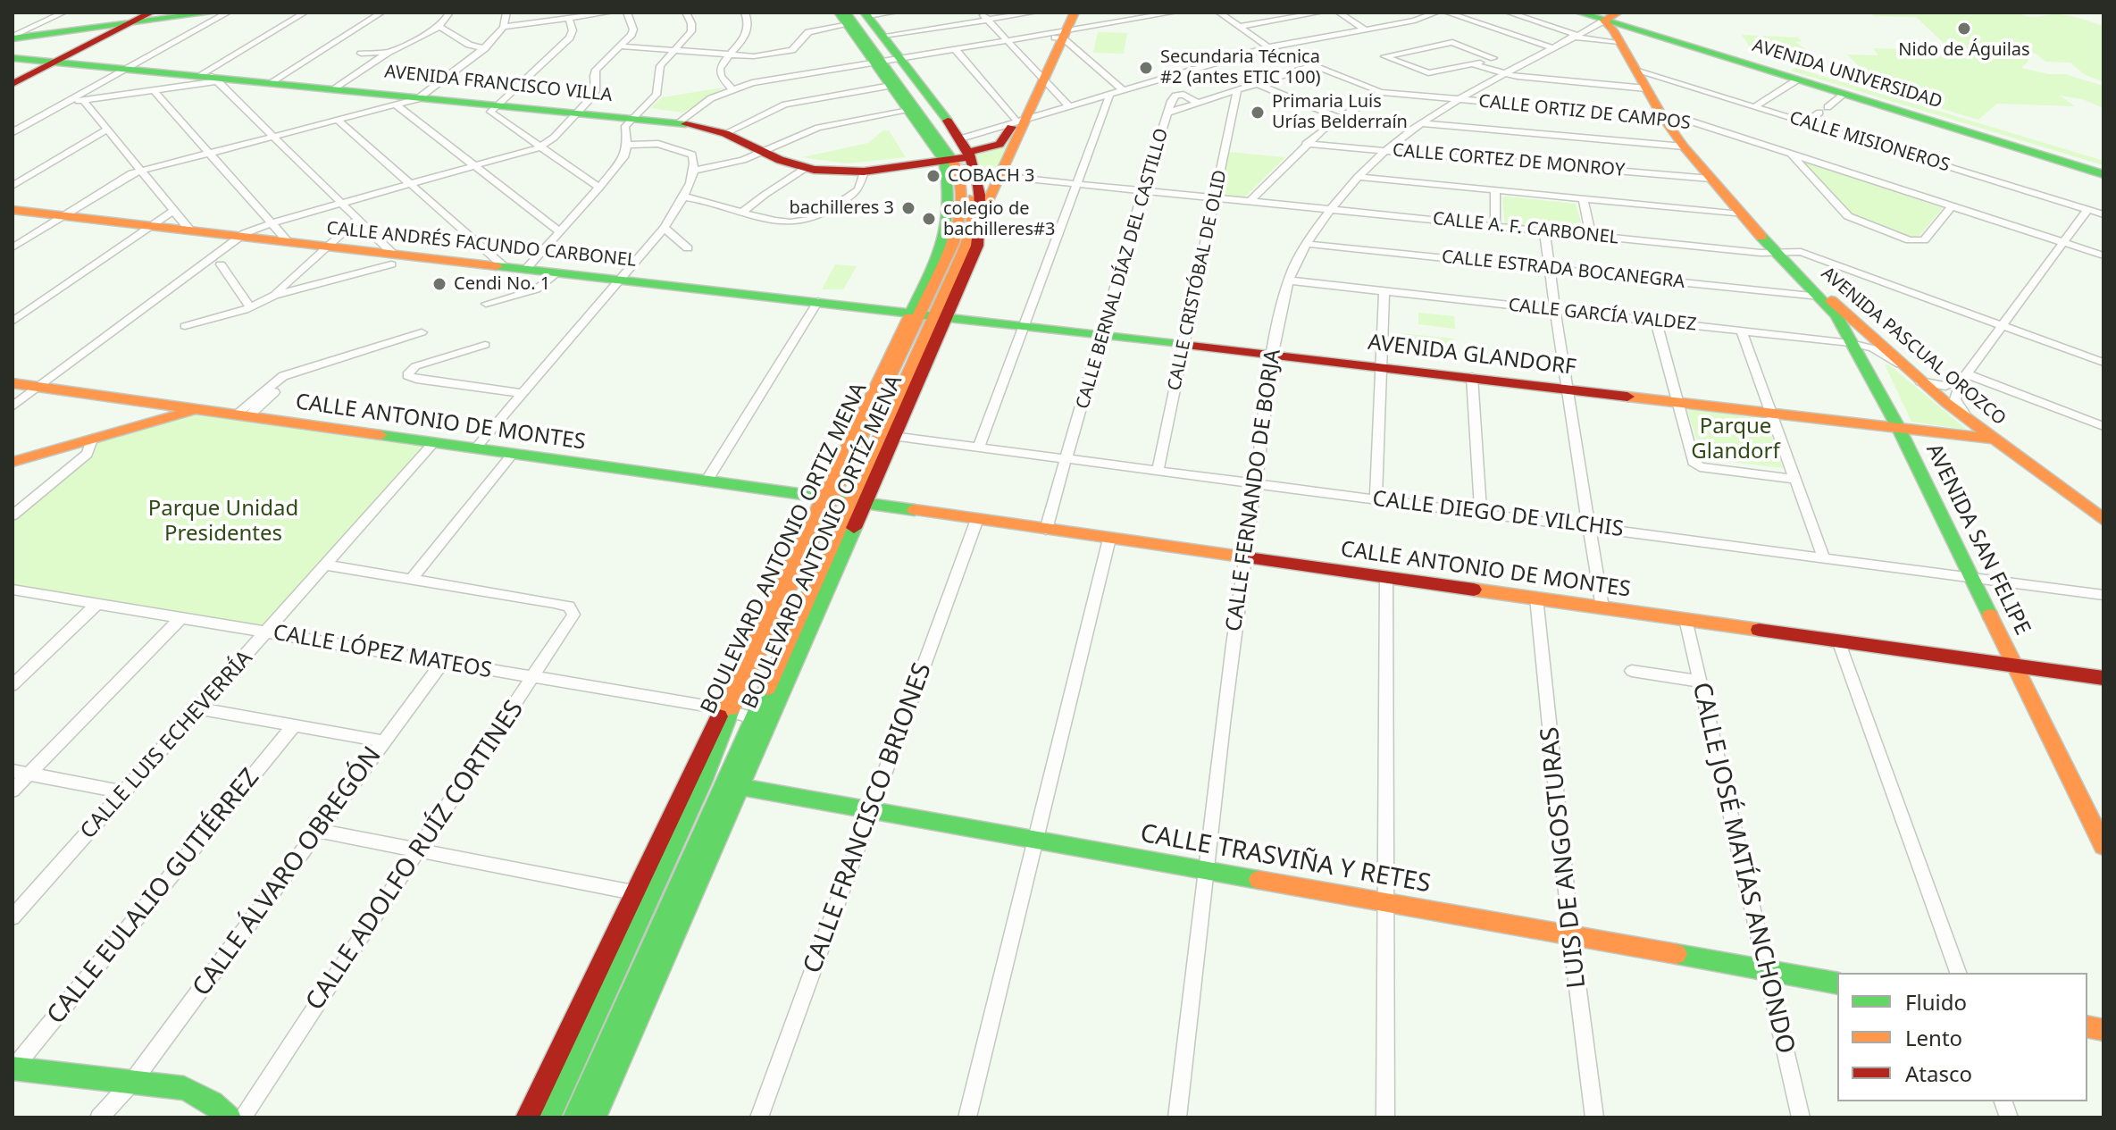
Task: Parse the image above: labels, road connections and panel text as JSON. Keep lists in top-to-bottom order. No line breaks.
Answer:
{"streets":{"main road":["AVENIDA UNIVERSIDAD","AVENIDA FRANCISCO VILLA","CALLE ANDRÉS FACUNDO CARBONEL","AVENIDA PASCUAL OROZCO","AVENIDA GLANDORF","CALLE ANTONIO DE MONTES","AVENIDA SAN FELIPE","BOULEVARD ANTONIO ORTÍZ MENA","BOULEVARD ANTONIO ORTIZ MENA","CALLE TRASVIÑA Y RETES"],"street":["CALLE ORTIZ DE CAMPOS","CALLE MISIONEROS","CALLE CORTEZ DE MONROY","CALLE A. F. CARBONEL","CALLE BERNAL DÍAZ DEL CASTILLO","CALLE ESTRADA BOCANEGRA","CALLE CRISTÓBAL DE OLID","CALLE GARCÍA VALDEZ","CALLE FERNANDO DE BORJA","CALLE DIEGO DE VILCHIS","CALLE LÓPEZ MATEOS","CALLE LUIS ECHEVERRÍA","CALLE FRANCISCO BRIONES","CALLE ADOLFO RUÍZ CORTINES","LUIS DE ANGOSTURAS","CALLE JOSÉ MATÍAS ANCHONDO","CALLE ÁLVARO OBREGÓN","CALLE EULALIO GUTIÉRREZ"]},"crossings":[["AVENIDA UNIVERSIDAD","AVENIDA PASCUAL OROZCO"],["AVENIDA UNIVERSIDAD","CALLE FERNANDO DE BORJA"],["AVENIDA FRANCISCO VILLA","CALLE A. F. CARBONEL"],["AVENIDA FRANCISCO VILLA","BOULEVARD ANTONIO ORTIZ MENA"],["CALLE ORTIZ DE CAMPOS","CALLE BERNAL DÍAZ DEL CASTILLO"],["CALLE ORTIZ DE CAMPOS","AVENIDA PASCUAL OROZCO"],["CALLE ORTIZ DE CAMPOS","CALLE FERNANDO DE BORJA"],["CALLE MISIONEROS","AVENIDA PASCUAL OROZCO"],["CALLE CORTEZ DE MONROY","AVENIDA PASCUAL OROZCO"],["CALLE CORTEZ DE MONROY","CALLE FERNANDO DE BORJA"],["CALLE A. F. CARBONEL","CALLE BERNAL DÍAZ DEL CASTILLO"],["CALLE A. F. CARBONEL","CALLE CRISTÓBAL DE OLID"],["CALLE A. F. CARBONEL","AVENIDA PASCUAL OROZCO"],["CALLE A. F. CARBONEL","CALLE FERNANDO DE BORJA"],["CALLE A. F. CARBONEL","BOULEVARD ANTONIO ORTIZ MENA"],["CALLE ANDRÉS FACUNDO CARBONEL","AVENIDA GLANDORF"],["CALLE ANDRÉS FACUNDO CARBONEL","BOULEVARD ANTONIO ORTIZ MENA"],["CALLE BERNAL DÍAZ DEL CASTILLO","CALLE CRISTÓBAL DE OLID"],["CALLE BERNAL DÍAZ DEL CASTILLO","AVENIDA GLANDORF"],["CALLE BERNAL DÍAZ DEL CASTILLO","CALLE ANTONIO DE MONTES"],["CALLE BERNAL DÍAZ DEL CASTILLO","CALLE DIEGO DE VILCHIS"],["CALLE ESTRADA BOCANEGRA","AVENIDA PASCUAL OROZCO"],["CALLE ESTRADA BOCANEGRA","CALLE FERNANDO DE BORJA"],["CALLE ESTRADA BOCANEGRA","AVENIDA SAN FELIPE"],["CALLE CRISTÓBAL DE OLID","AVENIDA GLANDORF"],["CALLE CRISTÓBAL DE OLID","CALLE DIEGO DE VILCHIS"],["CALLE GARCÍA VALDEZ","AVENIDA PASCUAL OROZCO"],["CALLE GARCÍA VALDEZ","CALLE FERNANDO DE BORJA"],["CALLE GARCÍA VALDEZ","AVENIDA SAN FELIPE"],["AVENIDA PASCUAL OROZCO","AVENIDA GLANDORF"],["AVENIDA PASCUAL OROZCO","CALLE FERNANDO DE BORJA"],["AVENIDA PASCUAL OROZCO","AVENIDA SAN FELIPE"],["AVENIDA GLANDORF","CALLE FERNANDO DE BORJA"],["AVENIDA GLANDORF","AVENIDA SAN FELIPE"],["AVENIDA GLANDORF","BOULEVARD ANTONIO ORTIZ MENA"],["CALLE ANTONIO DE MONTES","CALLE FERNANDO DE BORJA"],["CALLE ANTONIO DE MONTES","AVENIDA SAN FELIPE"],["CALLE ANTONIO DE MONTES","BOULEVARD ANTONIO ORTÍZ MENA"],["CALLE ANTONIO DE MONTES","BOULEVARD ANTONIO ORTIZ MENA"],["CALLE ANTONIO DE MONTES","CALLE LUIS ECHEVERRÍA"],["CALLE ANTONIO DE MONTES","CALLE FRANCISCO BRIONES"],["CALLE ANTONIO DE MONTES","LUIS DE ANGOSTURAS"],["CALLE ANTONIO DE MONTES","CALLE JOSÉ MATÍAS ANCHONDO"],["CALLE FERNANDO DE BORJA","CALLE DIEGO DE VILCHIS"],["CALLE FERNANDO DE BORJA","CALLE TRASVIÑA Y RETES"],["CALLE DIEGO DE VILCHIS","AVENIDA SAN FELIPE"],["CALLE DIEGO DE VILCHIS","BOULEVARD ANTONIO ORTÍZ MENA"],["BOULEVARD ANTONIO ORTÍZ MENA","BOULEVARD ANTONIO ORTIZ MENA"],["BOULEVARD ANTONIO ORTÍZ MENA","CALLE TRASVIÑA Y RETES"],["BOULEVARD ANTONIO ORTIZ MENA","CALLE LÓPEZ MATEOS"],["BOULEVARD ANTONIO ORTIZ MENA","CALLE TRASVIÑA Y RETES"],["CALLE LÓPEZ MATEOS","CALLE LUIS ECHEVERRÍA"],["CALLE LÓPEZ MATEOS","CALLE ADOLFO RUÍZ CORTINES"],["CALLE LÓPEZ MATEOS","CALLE ÁLVARO OBREGÓN"],["CALLE FRANCISCO BRIONES","CALLE TRASVIÑA Y RETES"],["LUIS DE ANGOSTURAS","CALLE TRASVIÑA Y RETES"],["CALLE TRASVIÑA Y RETES","CALLE JOSÉ MATÍAS ANCHONDO"]],"parks":["Parque Glandorf","Parque Unidad Presidentes"],"places":["Nido de Águilas","Secundaria Técnica #2 (antes ETIC 100)","Primaria Luis Urías Belderraín","COBACH 3","bachilleres 3","colegio de bachilleres#3","Cendi No. 1"],"legend":["Fluido","Lento","Atasco"]}
